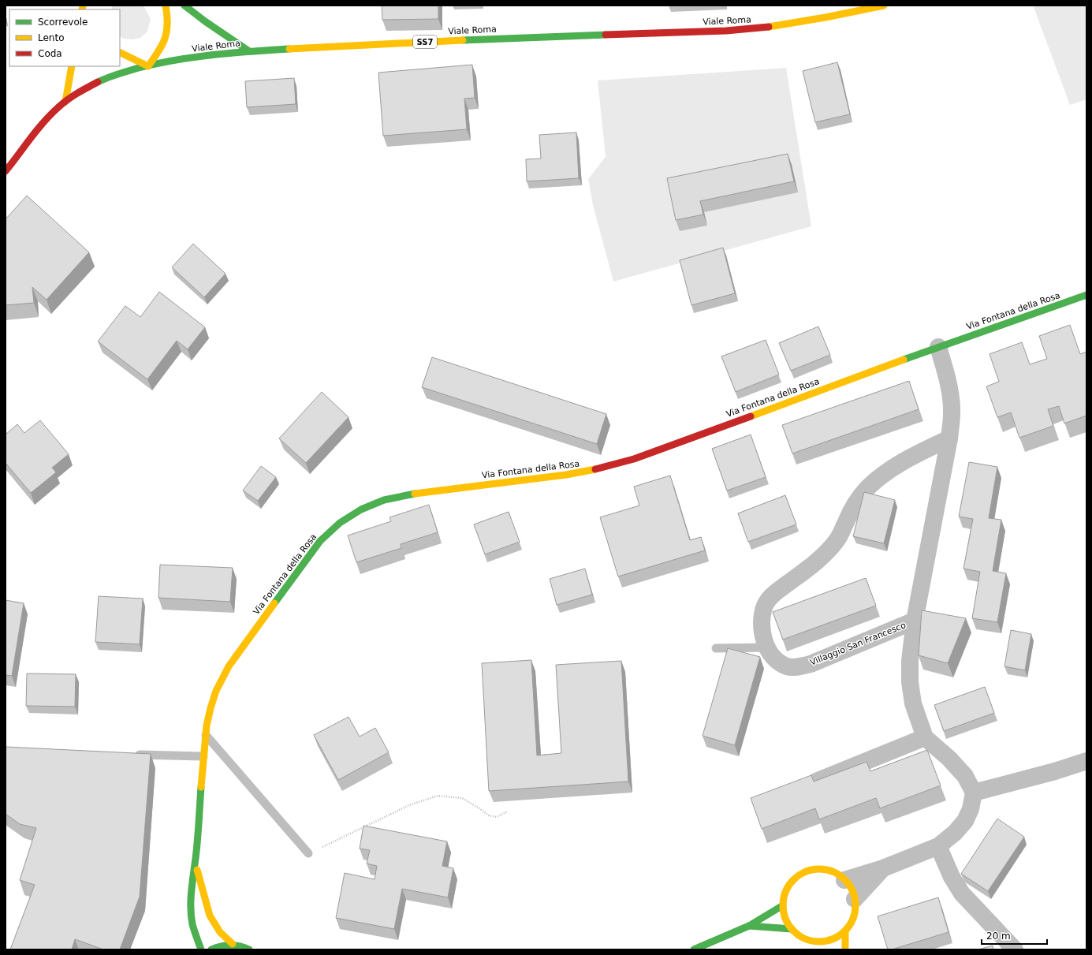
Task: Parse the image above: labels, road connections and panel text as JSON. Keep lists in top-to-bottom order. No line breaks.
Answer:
{"streets":{"main road":["Viale Roma","SS7","Via Fontana della Rosa"],"street":["Villaggio San Francesco"]},"crossings":[["Via Fontana della Rosa","Villaggio San Francesco"]],"legend":["Scorrevole","Lento","Coda"],"scale_bar":"20 m"}
